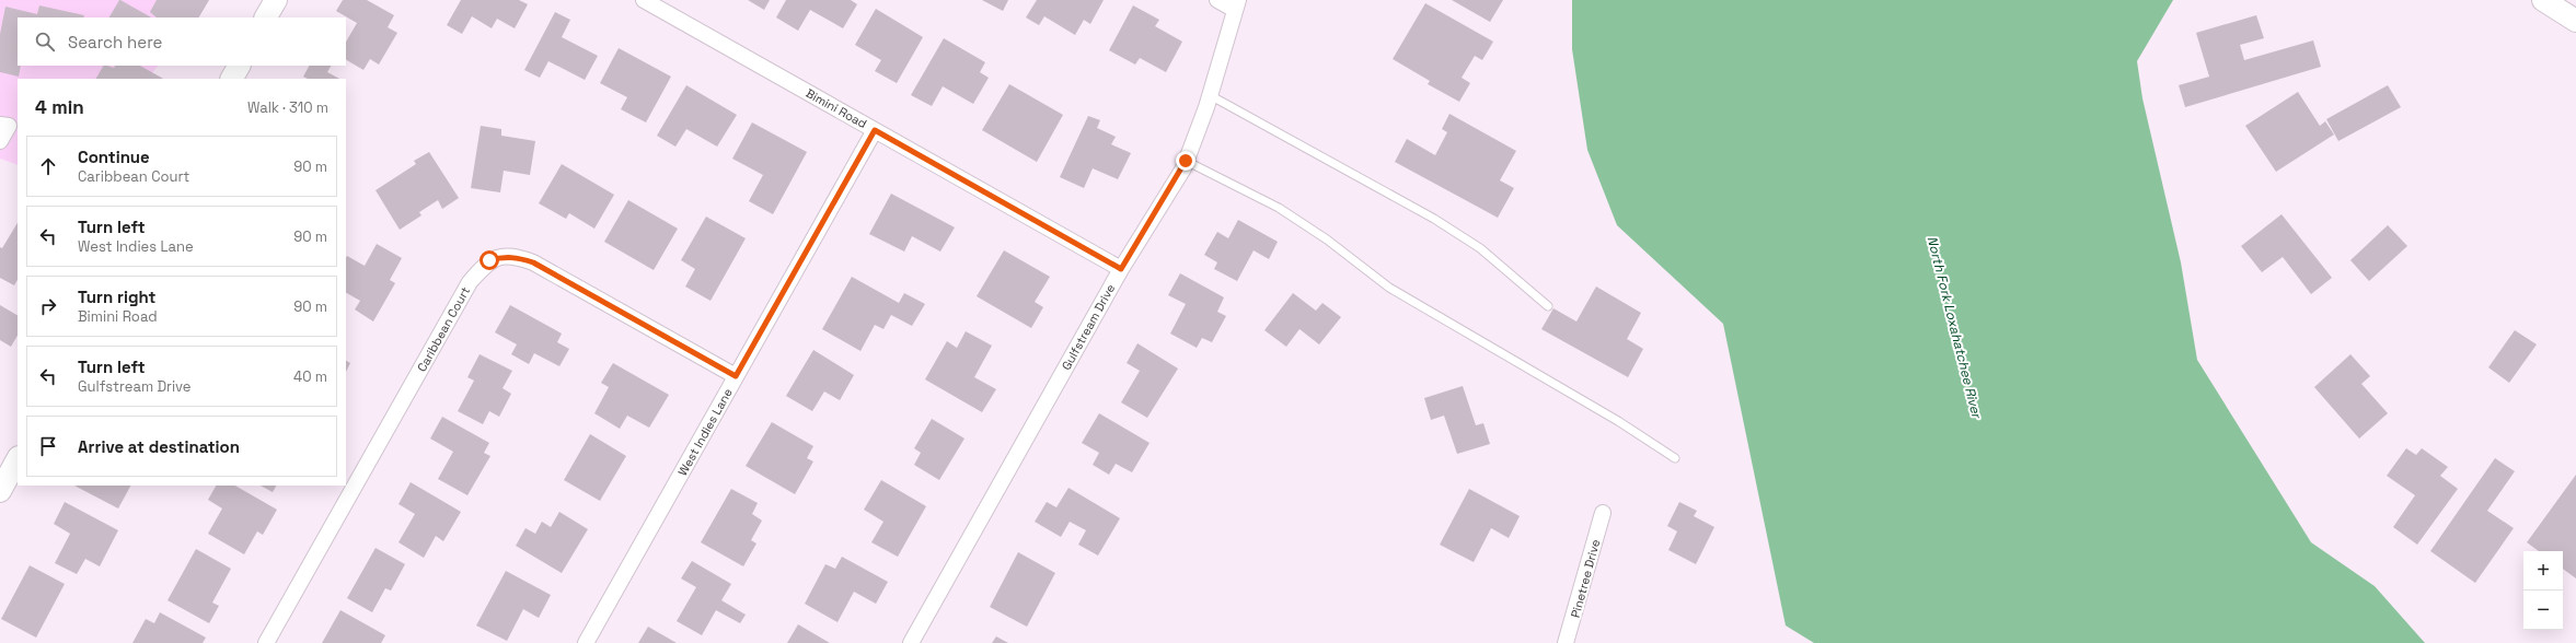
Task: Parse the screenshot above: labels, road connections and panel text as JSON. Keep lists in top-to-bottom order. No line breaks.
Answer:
{"streets":{"street":["Bimini Road","Gulfstream Drive","Caribbean Court","West Indies Lane","Pinetree Drive"]},"crossings":[["Bimini Road","Gulfstream Drive"],["Bimini Road","West Indies Lane"],["Caribbean Court","West Indies Lane"]],"water":["North Fork Loxahatchee River"],"page":{"search":"Search here","heading":["4 min","Walk · 310 m"],"list":[["Continue","Caribbean Court","90 m"],["Turn left","West Indies Lane","90 m"],["Turn right","Bimini Road","90 m"],["Turn left","Gulfstream Drive","40 m"],"Arrive at destination"],"map_buttons":["+","−"]}}
